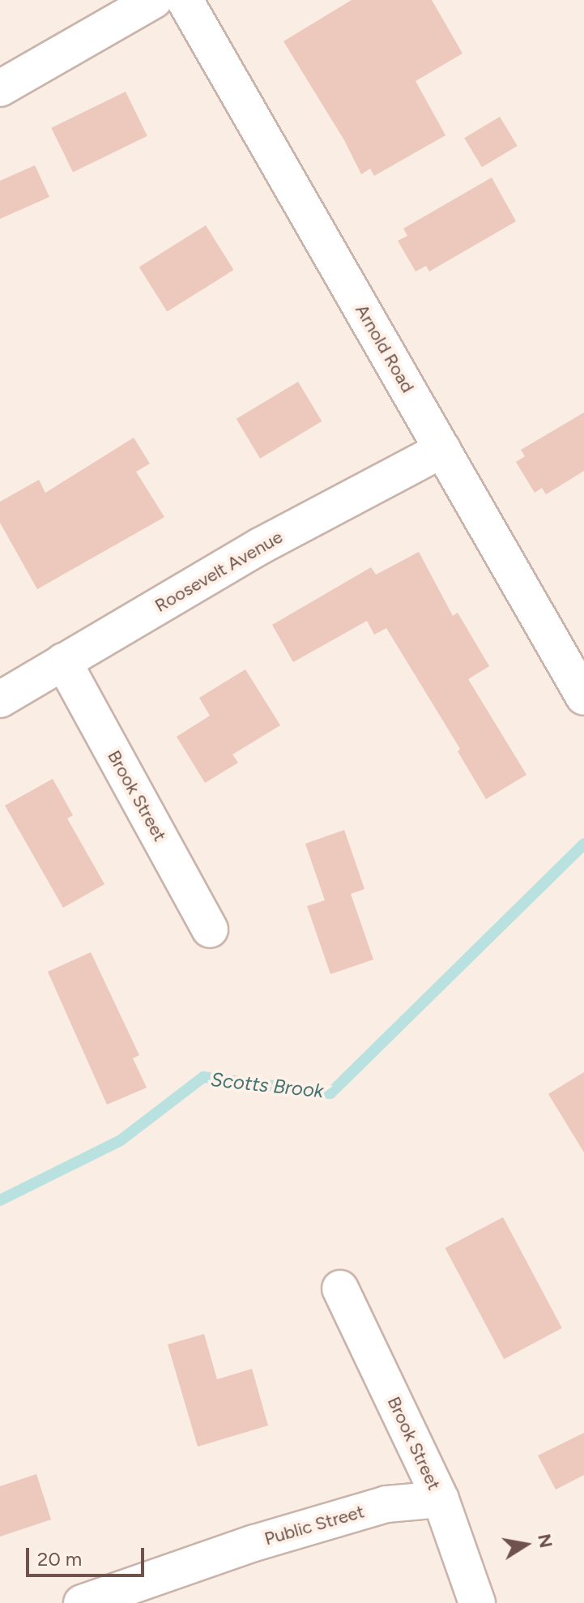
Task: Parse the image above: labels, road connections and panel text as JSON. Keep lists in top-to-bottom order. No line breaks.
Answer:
{"streets":{"street":["Arnold Road","Roosevelt Avenue","Brook Street","Public Street"]},"crossings":[["Arnold Road","Roosevelt Avenue"],["Roosevelt Avenue","Brook Street"],["Brook Street","Public Street"]],"water":["Scotts Brook"],"scale_bar":"20 m","north":"right"}
